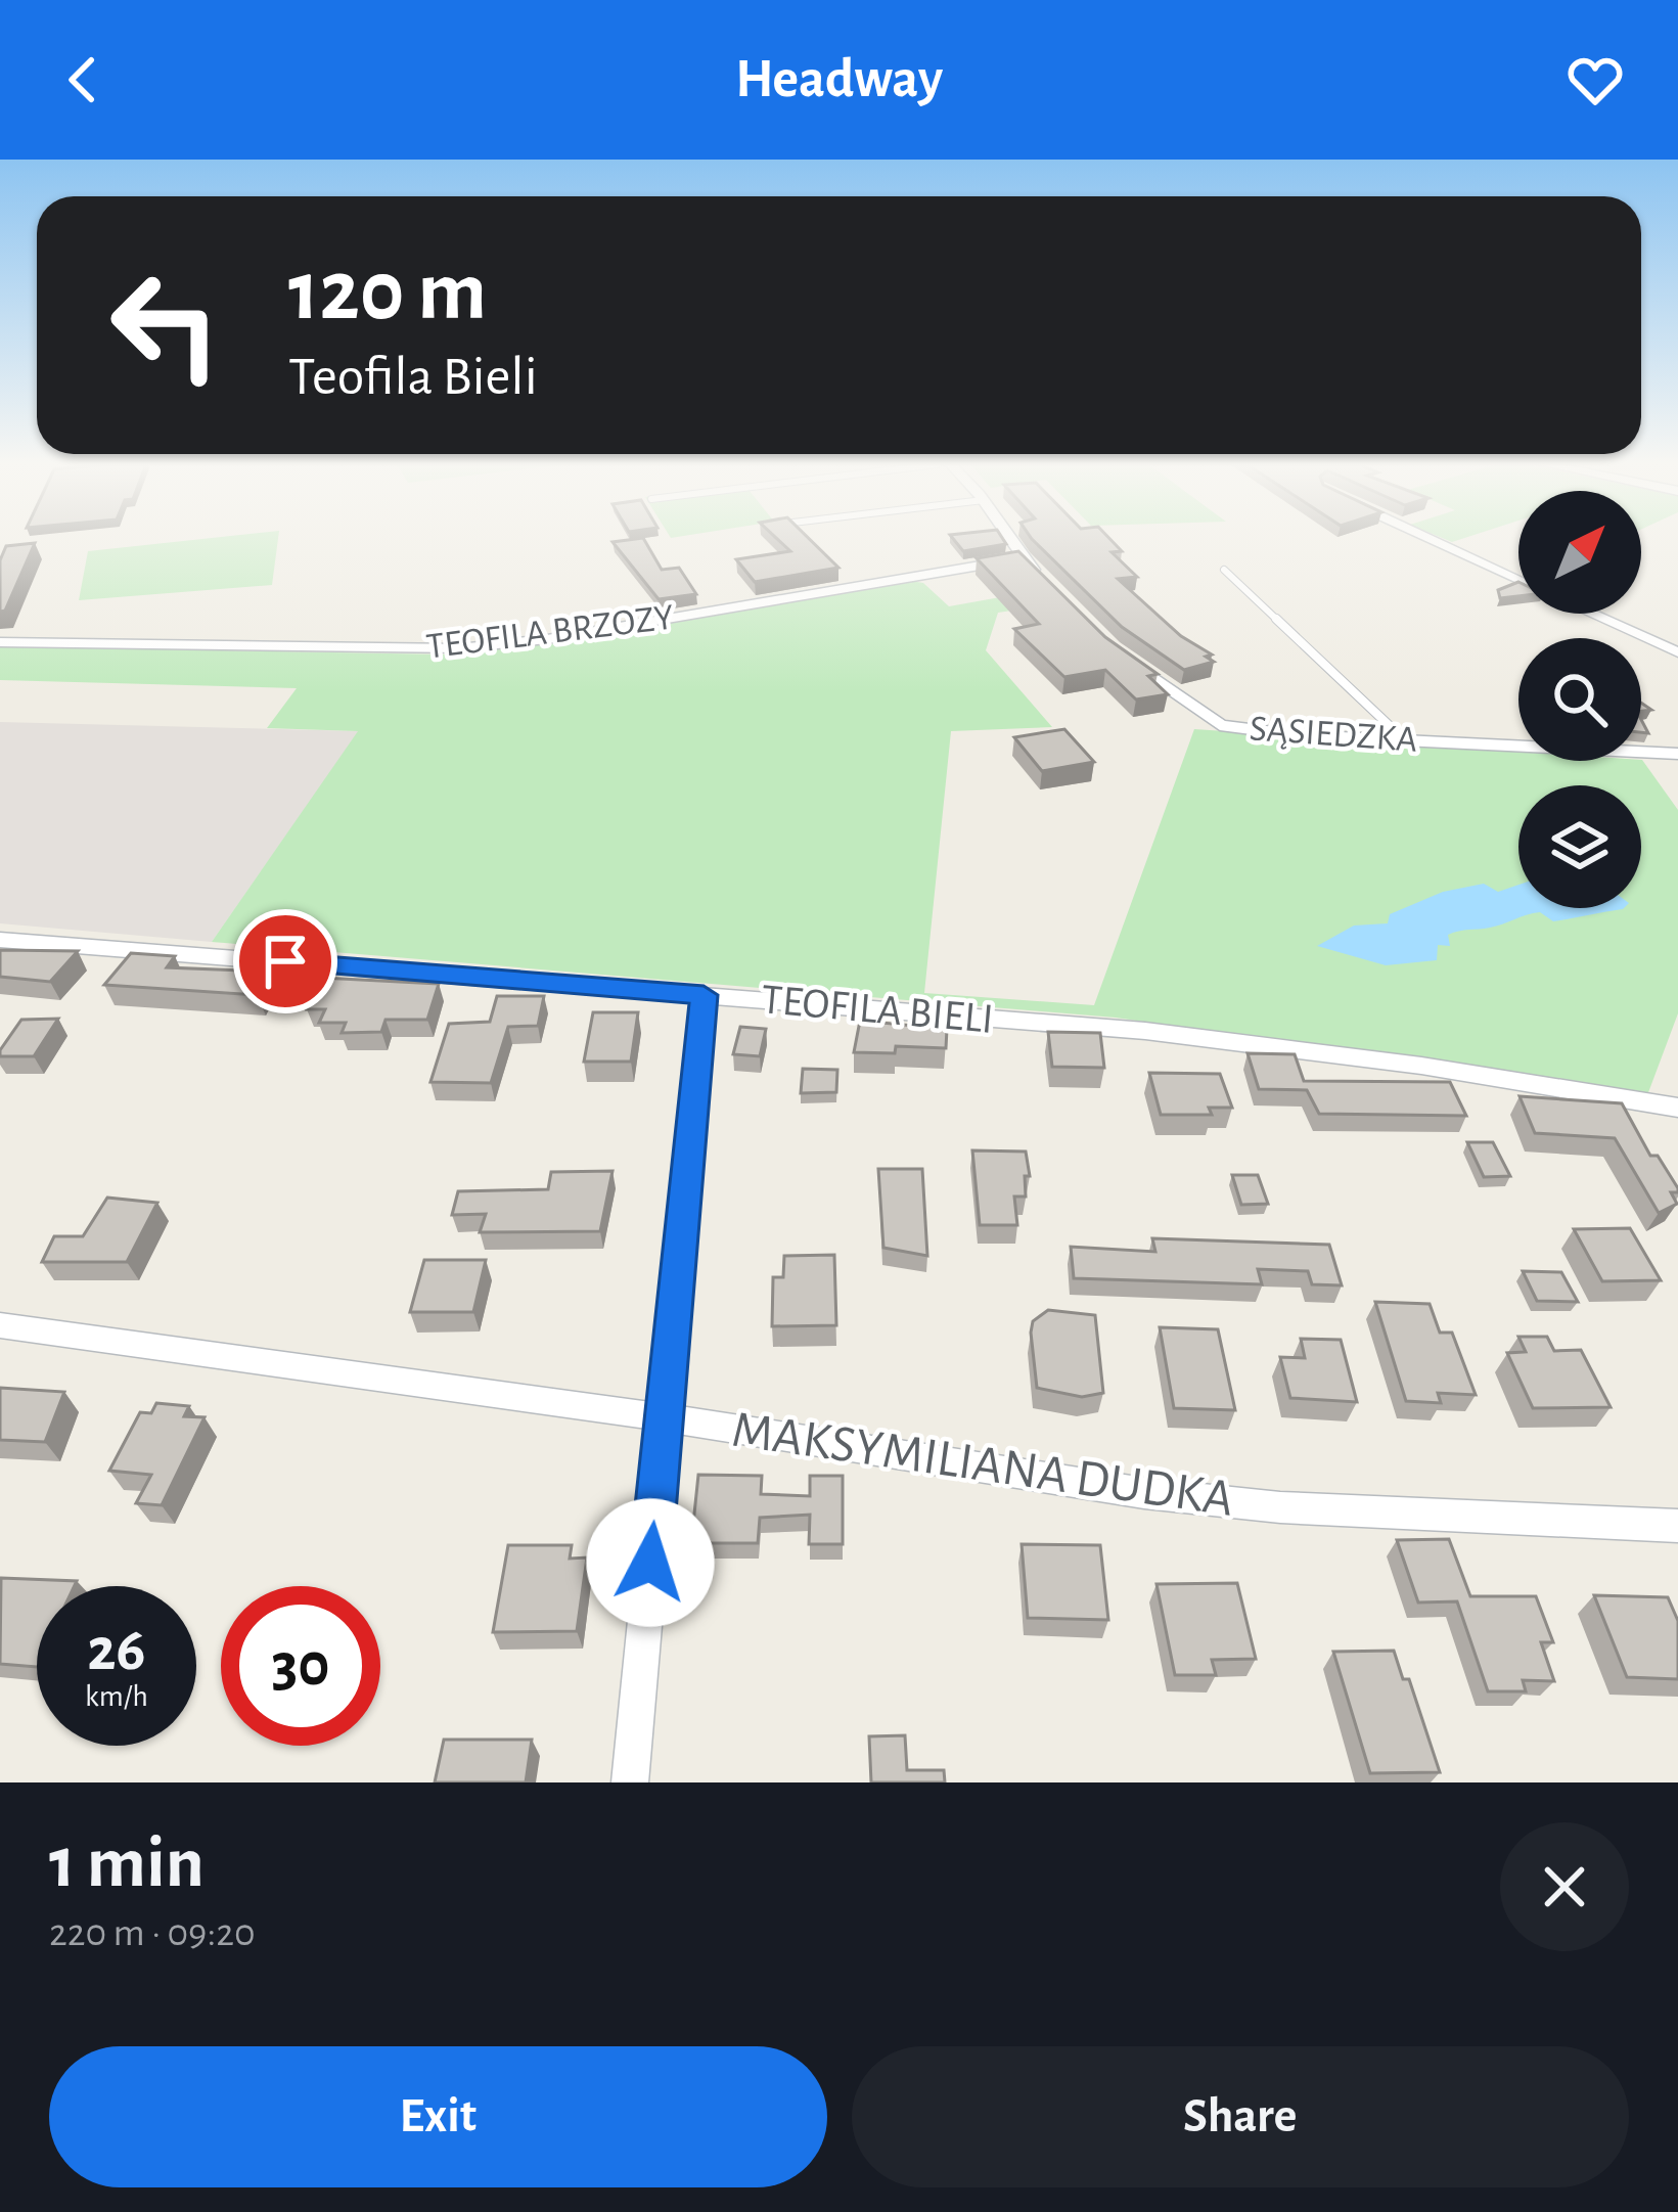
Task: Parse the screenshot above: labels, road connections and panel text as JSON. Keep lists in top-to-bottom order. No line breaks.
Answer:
{"streets":{"street":["TEOFILA BRZOZY","SĄSIEDZKA","TEOFILA BIELI","MAKSYMILIANA DUDKA"]},"north":"top right","page":{"header":"Headway","turn":["120 m","Teofila Bieli"],"speed":"26 km/h","limit":"30","heading":["1 min","220 m · 09:20"],"buttons":["Exit","Share"]}}
